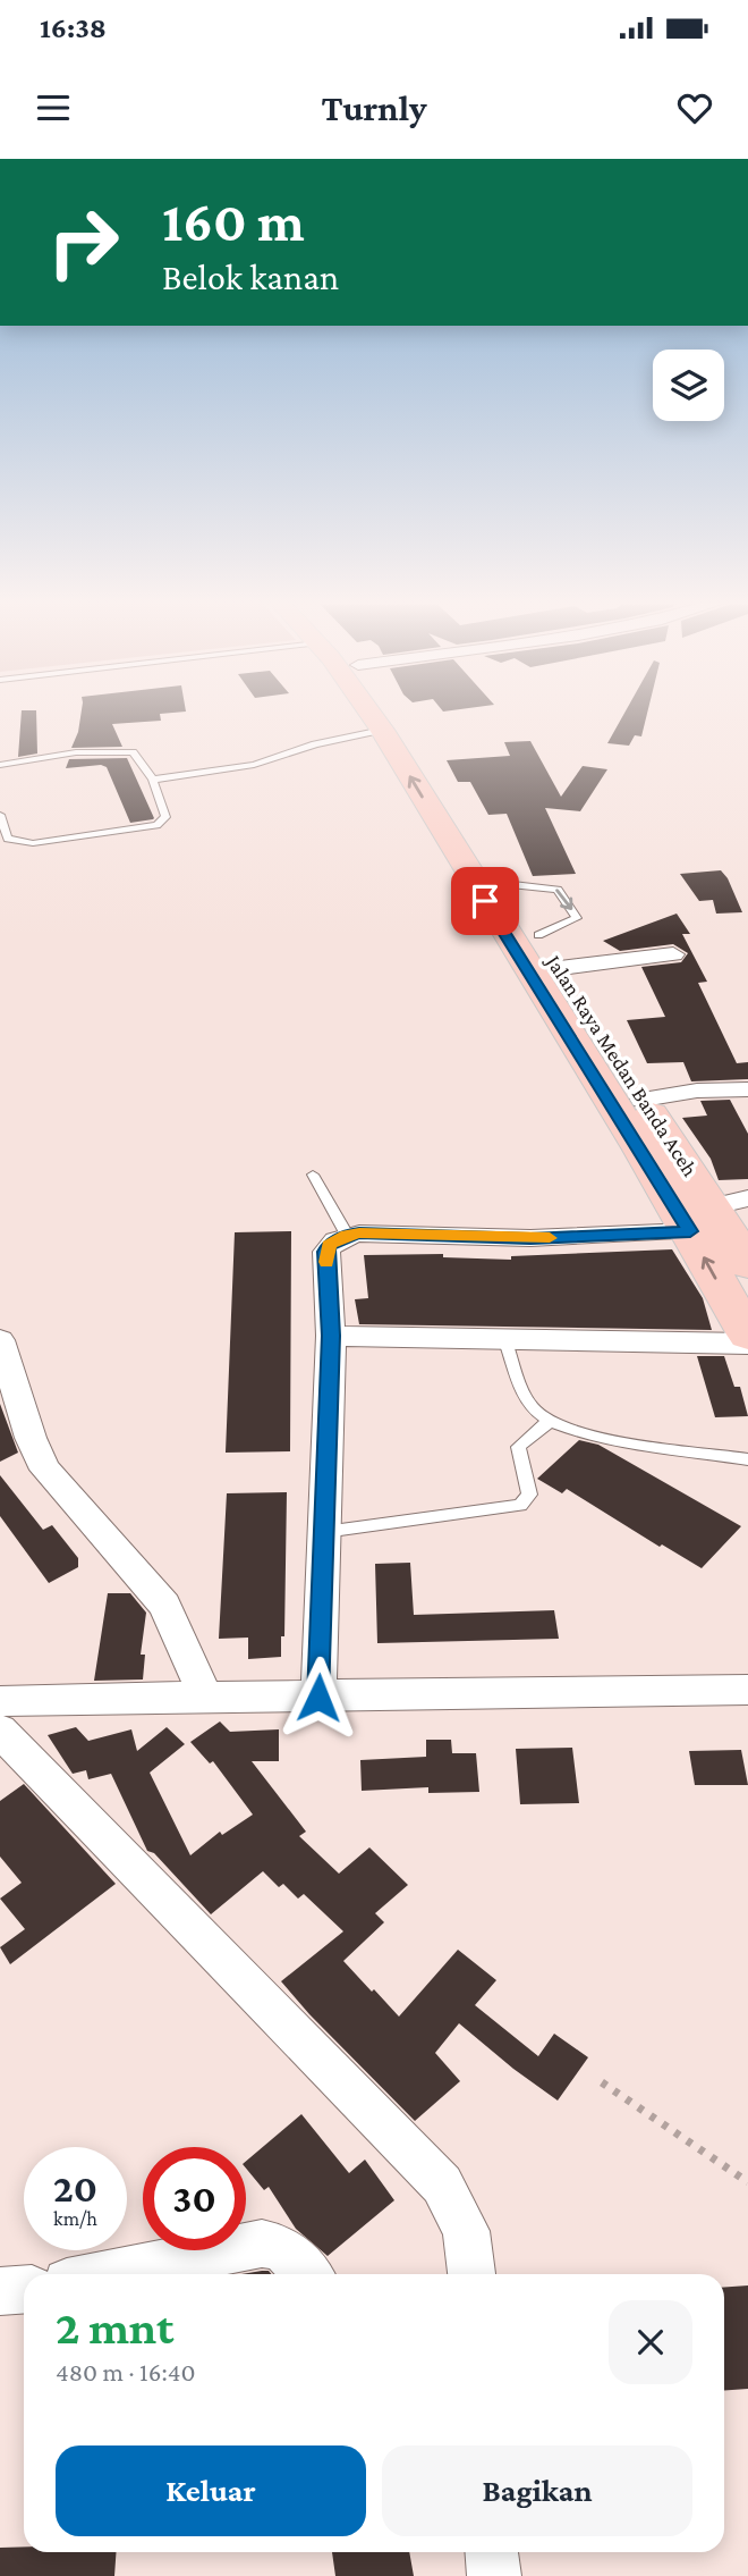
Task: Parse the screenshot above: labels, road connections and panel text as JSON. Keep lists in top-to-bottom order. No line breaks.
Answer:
{"streets":{"highway":["Jalan Raya Medan Banda Aceh"]},"page":{"status":"16:38","header":"Turnly","turn":["160 m","Belok kanan"],"speed":"20 km/h","limit":"30","heading":["2 mnt","480 m · 16:40"],"buttons":["Keluar","Bagikan"]}}
